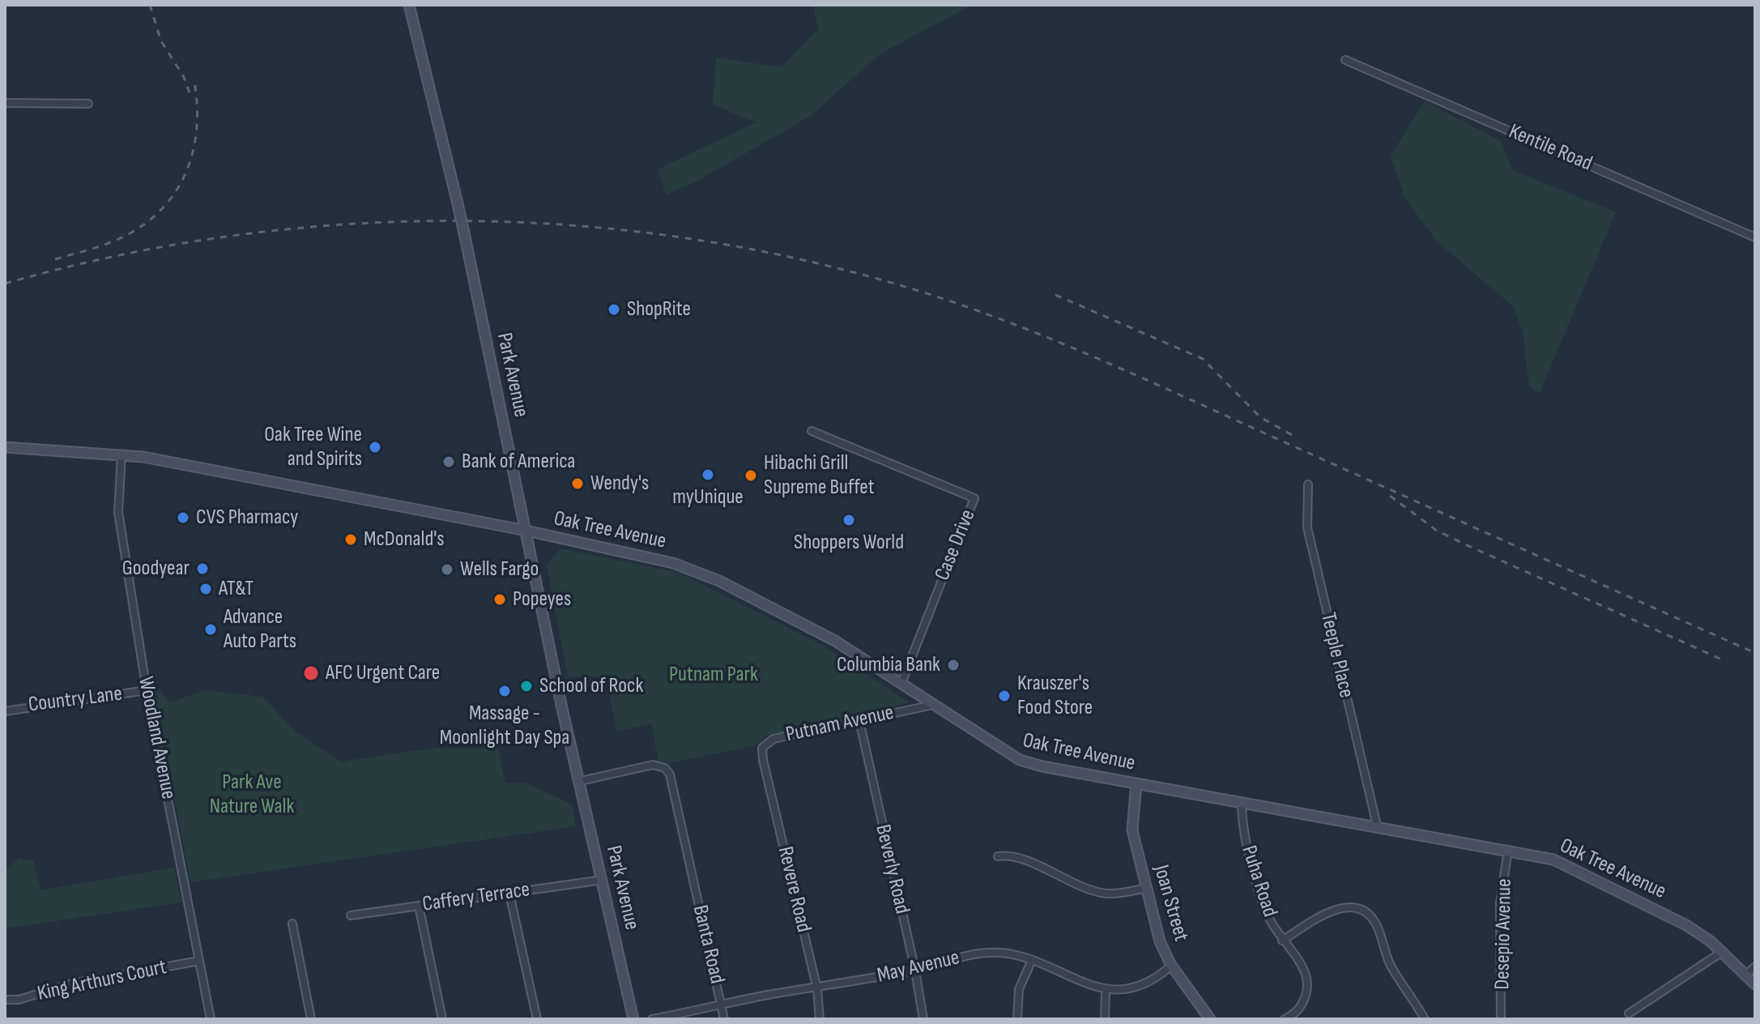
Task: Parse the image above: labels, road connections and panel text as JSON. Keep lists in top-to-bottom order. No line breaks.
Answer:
{"streets":{"street":["Kentile Road","Park Avenue","Oak Tree Avenue","Case Drive","Teeple Place","Country Lane","Putnam Avenue","Woodland Avenue","Beverly Road","Puha Road","Revere Road","Caffery Terrace","Joan Street","Desepio Avenue","Banta Road","May Avenue","King Arthurs Court"]},"crossings":[["Park Avenue","Oak Tree Avenue"],["Park Avenue","Caffery Terrace"],["Park Avenue","Banta Road"],["Oak Tree Avenue","Case Drive"],["Oak Tree Avenue","Teeple Place"],["Oak Tree Avenue","Putnam Avenue"],["Oak Tree Avenue","Woodland Avenue"],["Oak Tree Avenue","Puha Road"],["Oak Tree Avenue","Joan Street"],["Oak Tree Avenue","Desepio Avenue"],["Country Lane","Woodland Avenue"],["Putnam Avenue","Beverly Road"],["Putnam Avenue","Revere Road"],["Woodland Avenue","King Arthurs Court"],["Beverly Road","May Avenue"],["Revere Road","May Avenue"],["Joan Street","May Avenue"],["Banta Road","May Avenue"]],"parks":["Putnam Park","Park Ave Nature Walk"],"places":["ShopRite","Oak Tree Wine and Spirits","Bank of America","myUnique","Hibachi Grill Supreme Buffet","Wendy's","CVS Pharmacy","Shoppers World","McDonald's","Goodyear","Wells Fargo","AT&T","Popeyes","Advance Auto Parts","Columbia Bank","AFC Urgent Care","School of Rock","Massage - Moonlight Day Spa","Krauszer's Food Store"]}
